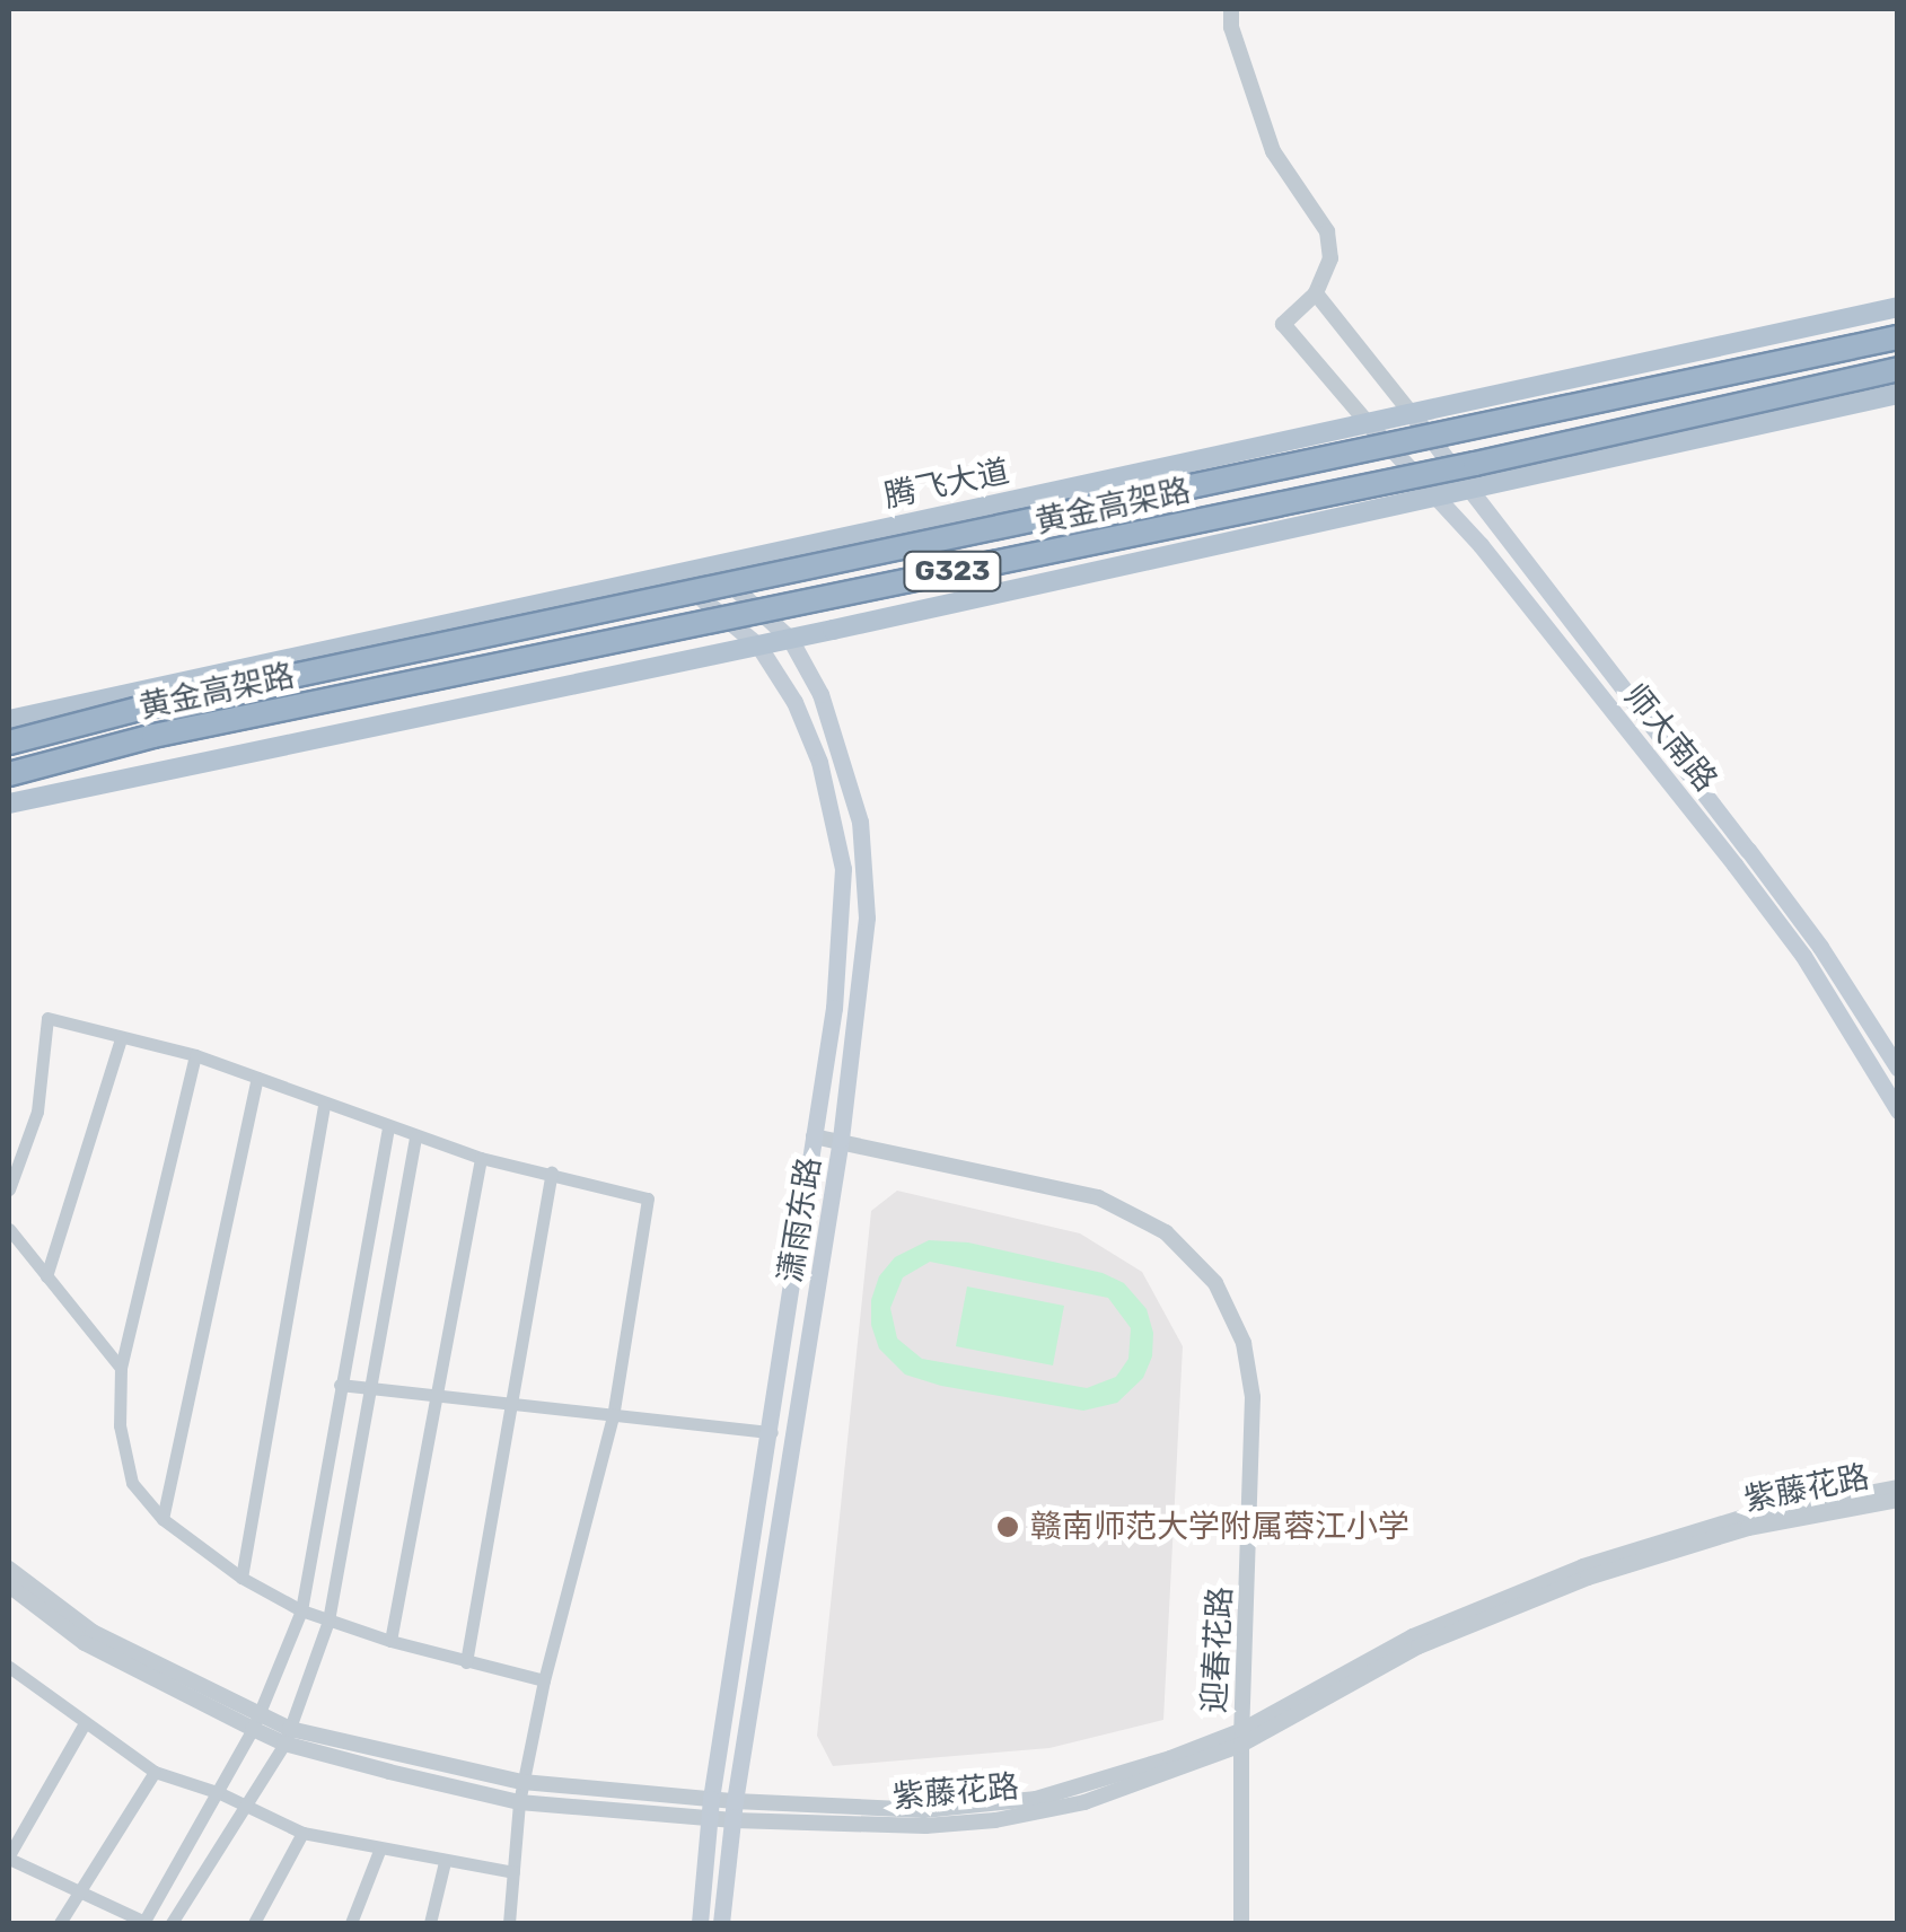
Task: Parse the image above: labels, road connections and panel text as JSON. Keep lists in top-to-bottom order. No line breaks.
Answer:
{"streets":{"highway":["黄金高架路","G323"],"main road":["腾飞大道","师大南路","潇雨东路"],"street":["紫藤花路","迎春花路"]},"crossings":[["腾飞大道","师大南路"],["腾飞大道","潇雨东路"],["潇雨东路","紫藤花路"],["潇雨东路","迎春花路"],["紫藤花路","迎春花路"]],"places":["赣南师范大学附属蓉江小学"]}
